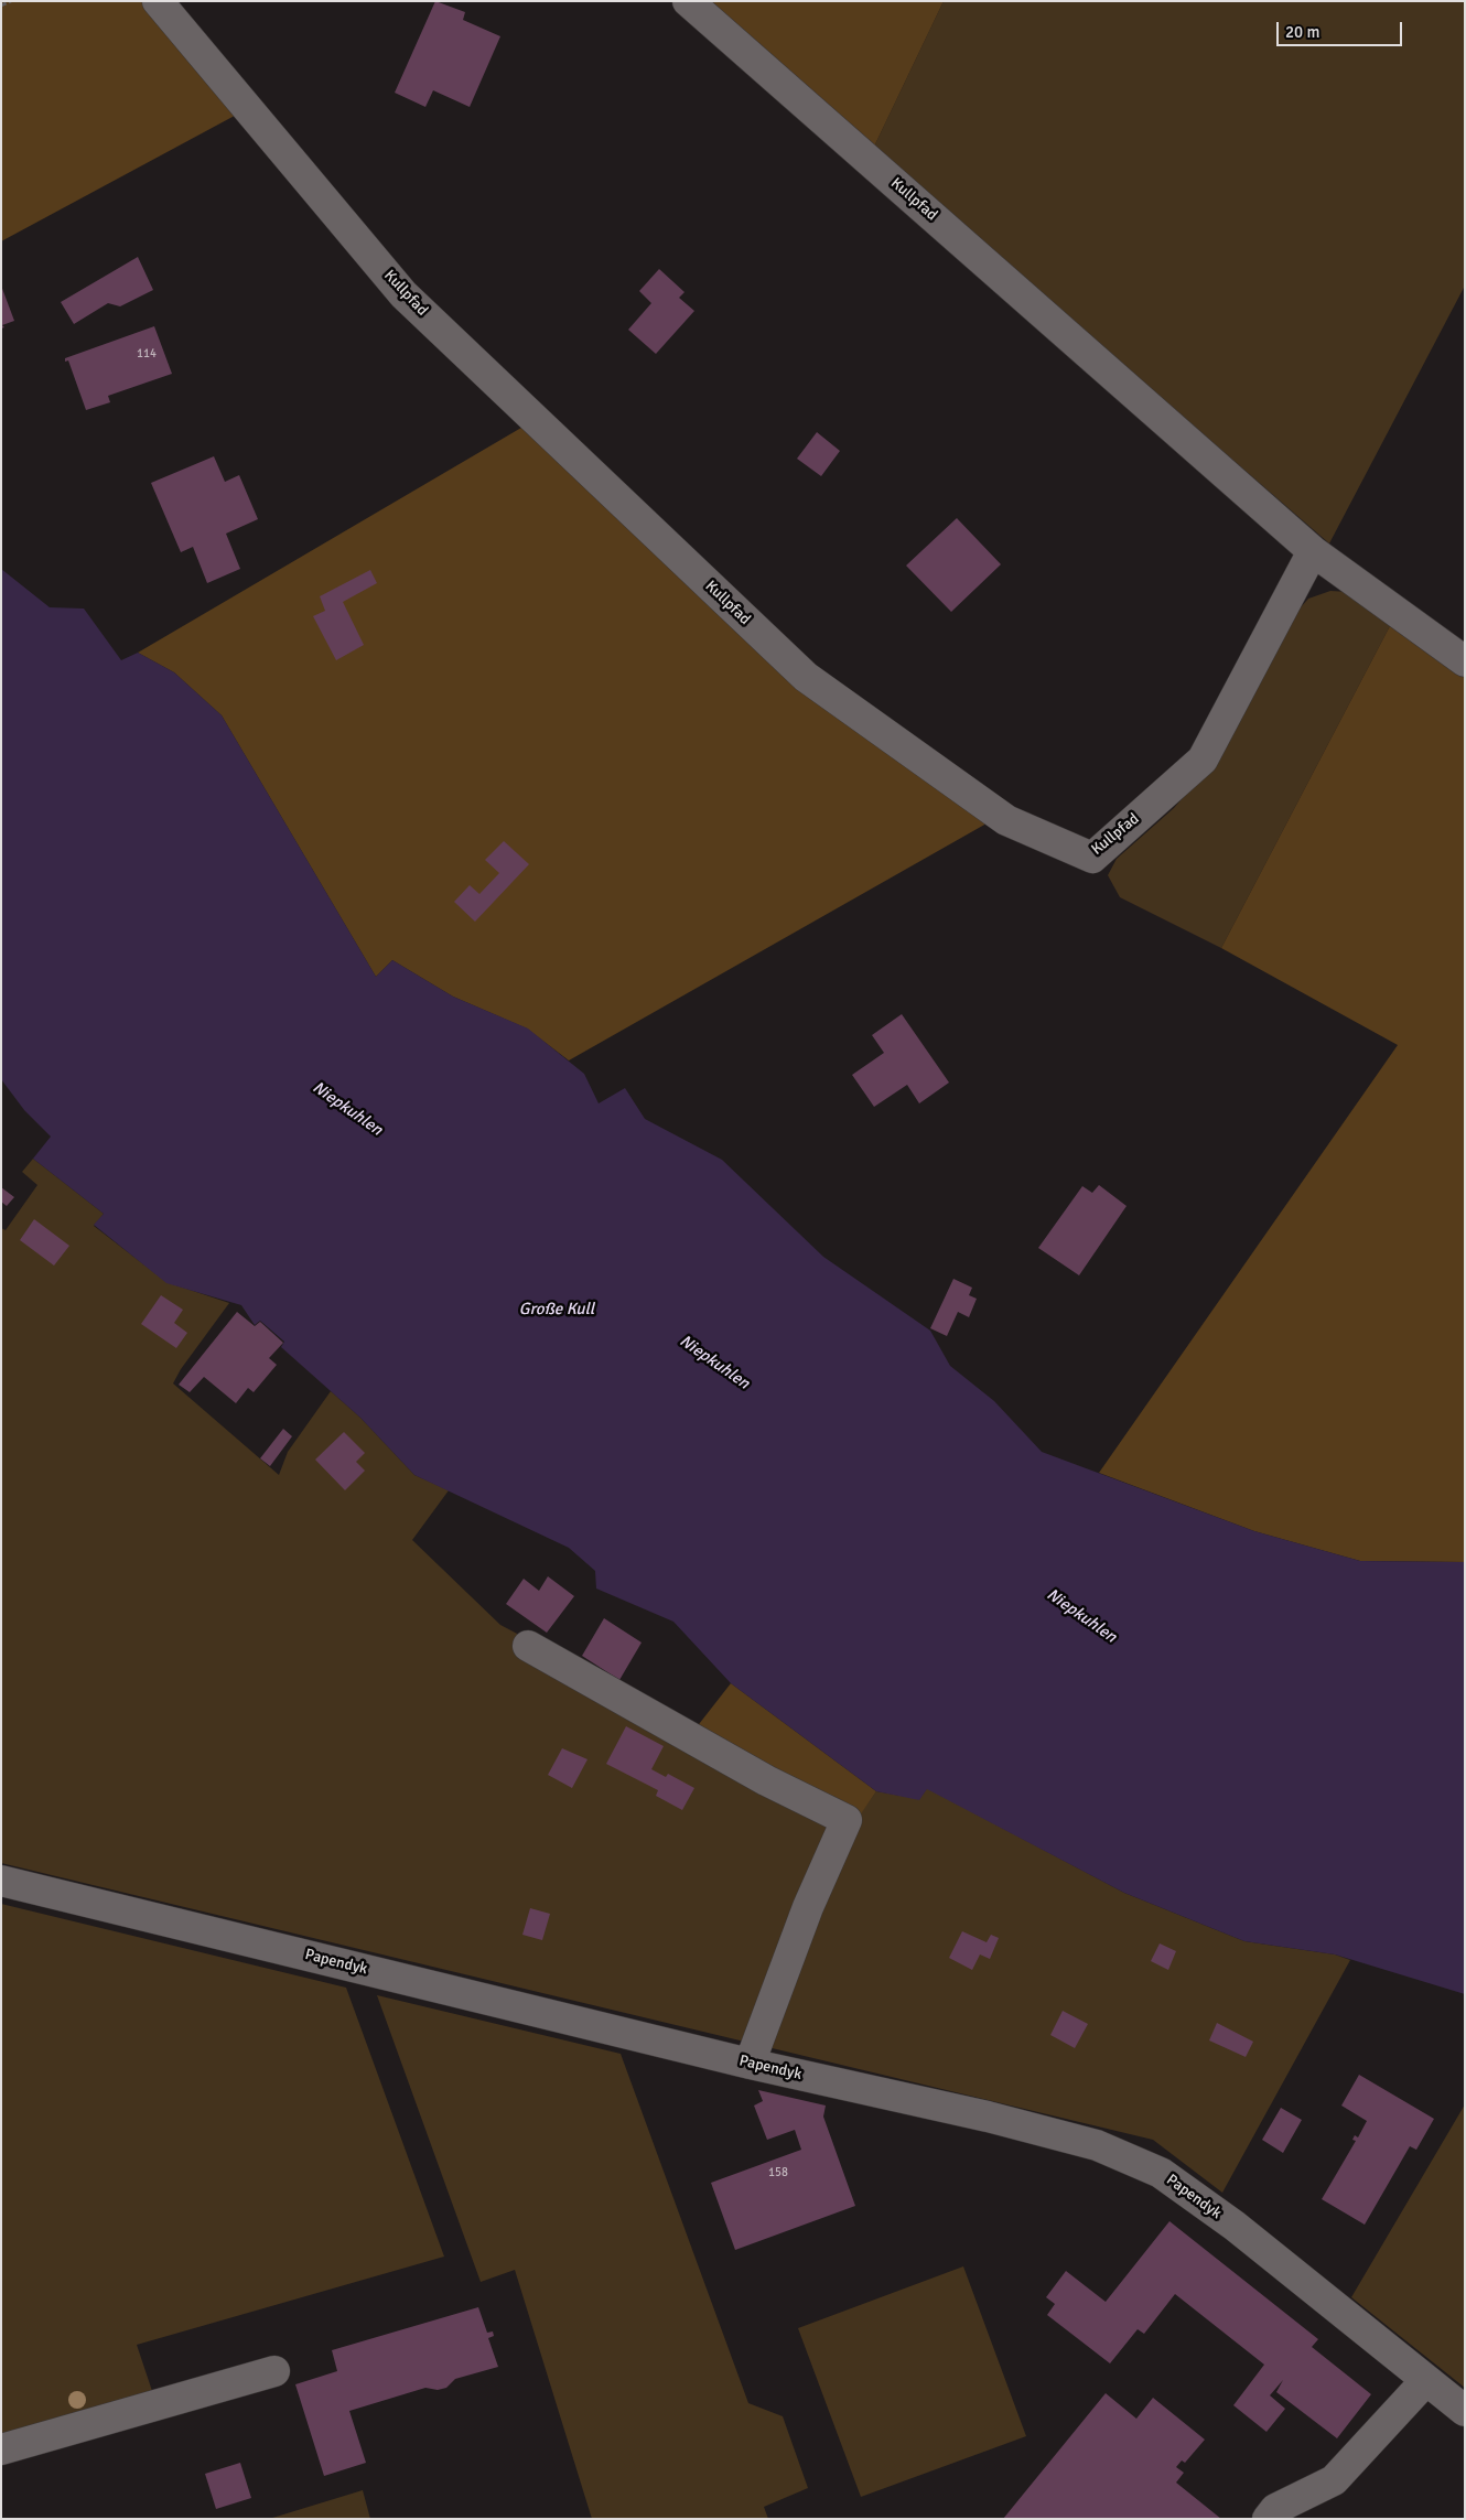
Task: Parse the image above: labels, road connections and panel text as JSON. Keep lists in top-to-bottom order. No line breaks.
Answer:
{"streets":{"street":["Kullpfad","Papendyk"]},"water":["Niepkuhlen","Große Kull"],"house_numbers":["114","158"],"scale_bar":"20 m"}
